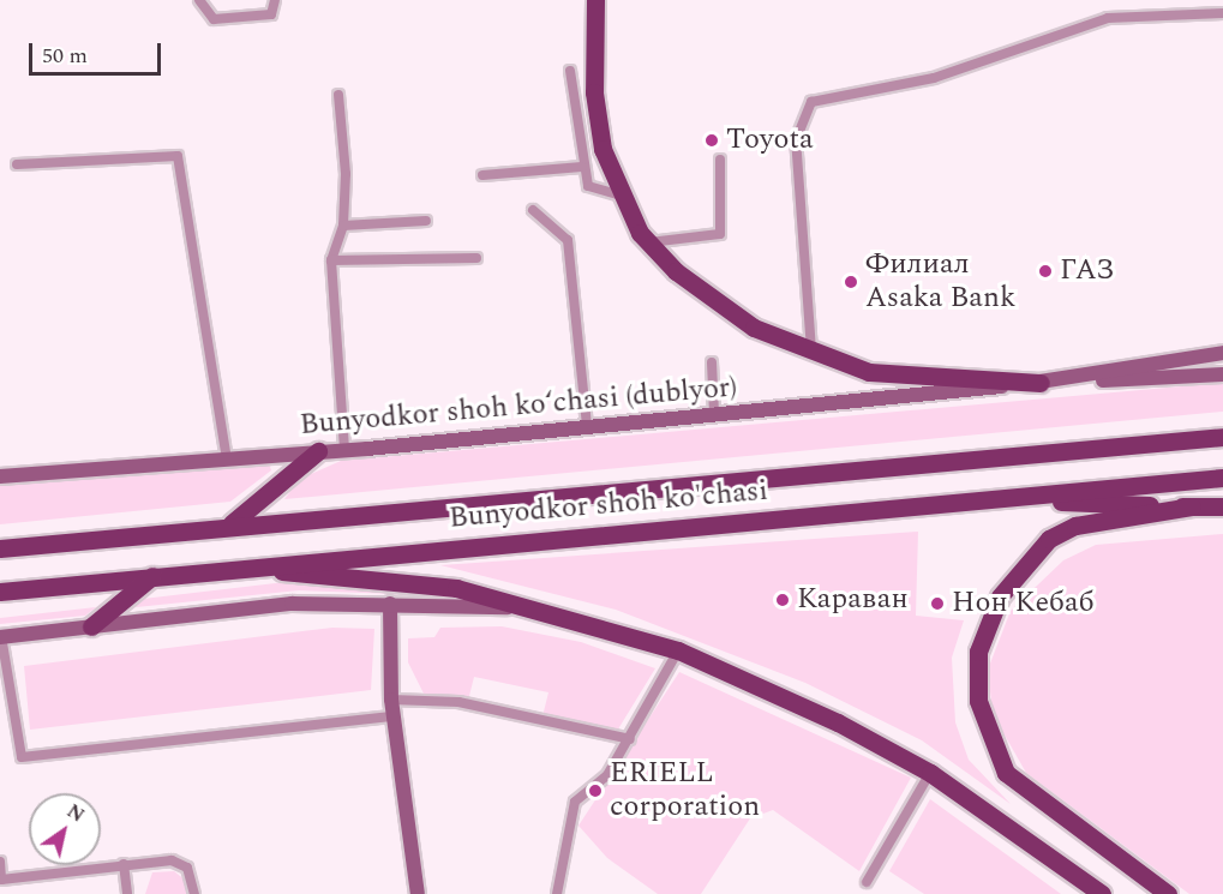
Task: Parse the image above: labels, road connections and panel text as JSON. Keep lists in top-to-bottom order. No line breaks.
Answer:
{"streets":{"main road":["Bunyodkor shoh ko'chasi"],"street":["Bunyodkor shoh koʻchasi (dublyor)"]},"places":["Toyota","ГАЗ","Филиал Asaka Bank","Караван","Нон Кебаб","ERIELL corporation"],"scale_bar":"50 m","north":"top right"}
